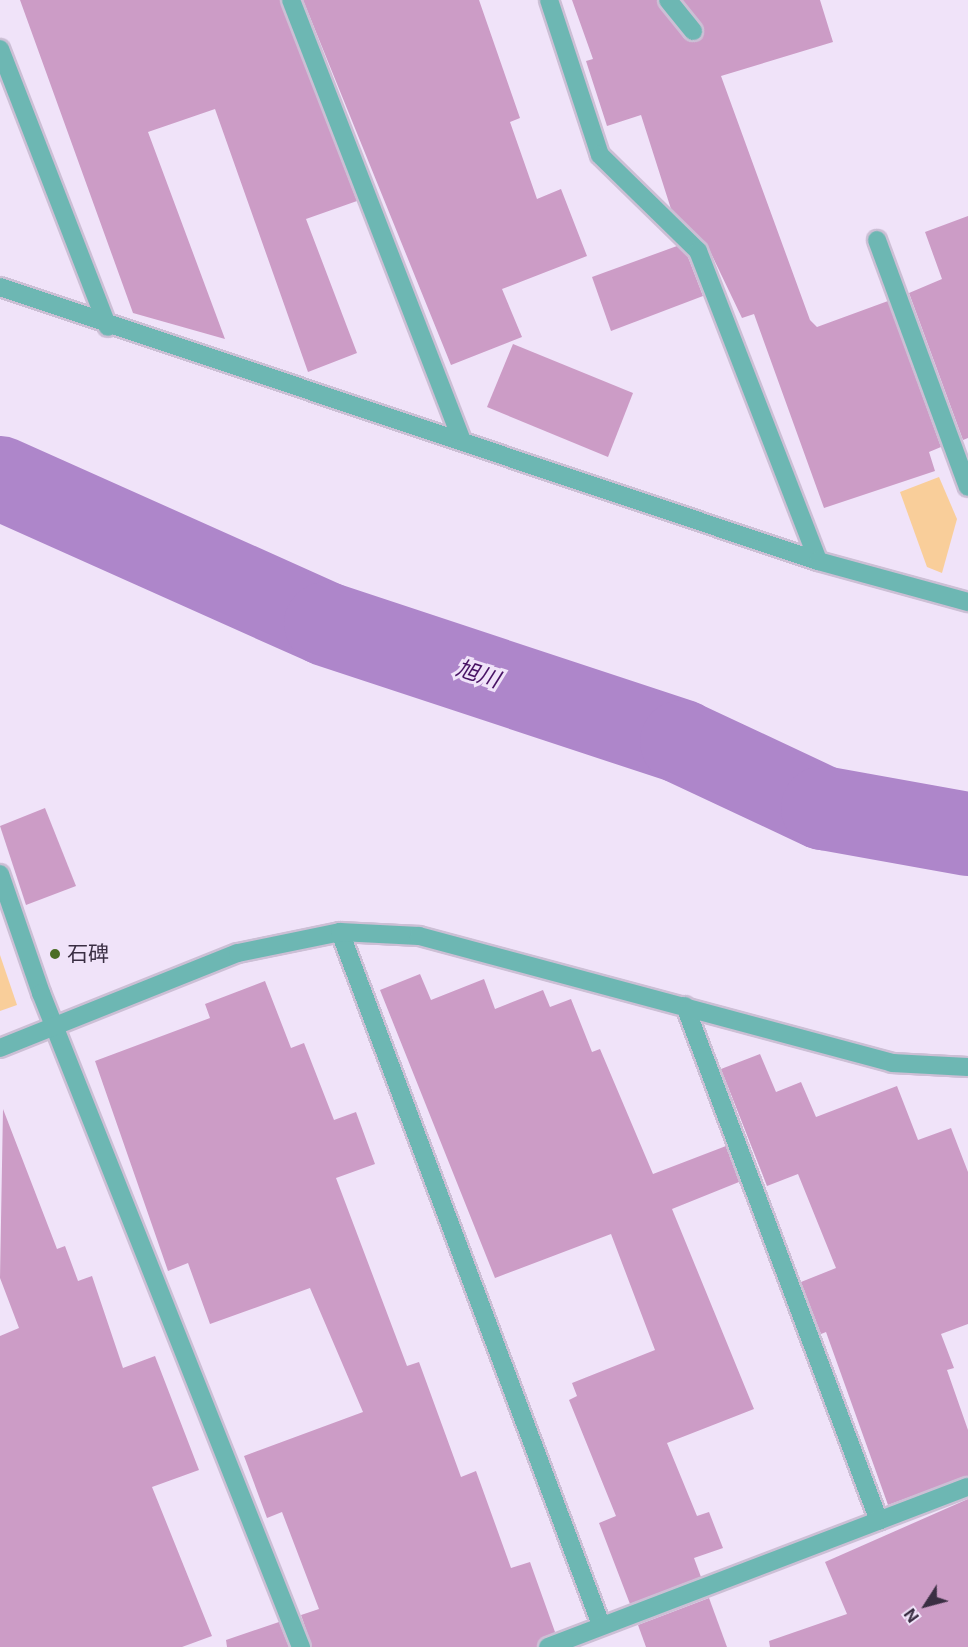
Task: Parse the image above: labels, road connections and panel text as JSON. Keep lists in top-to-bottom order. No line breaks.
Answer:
{"water":["旭川"],"places":["石碑"],"north":"bottom left"}
